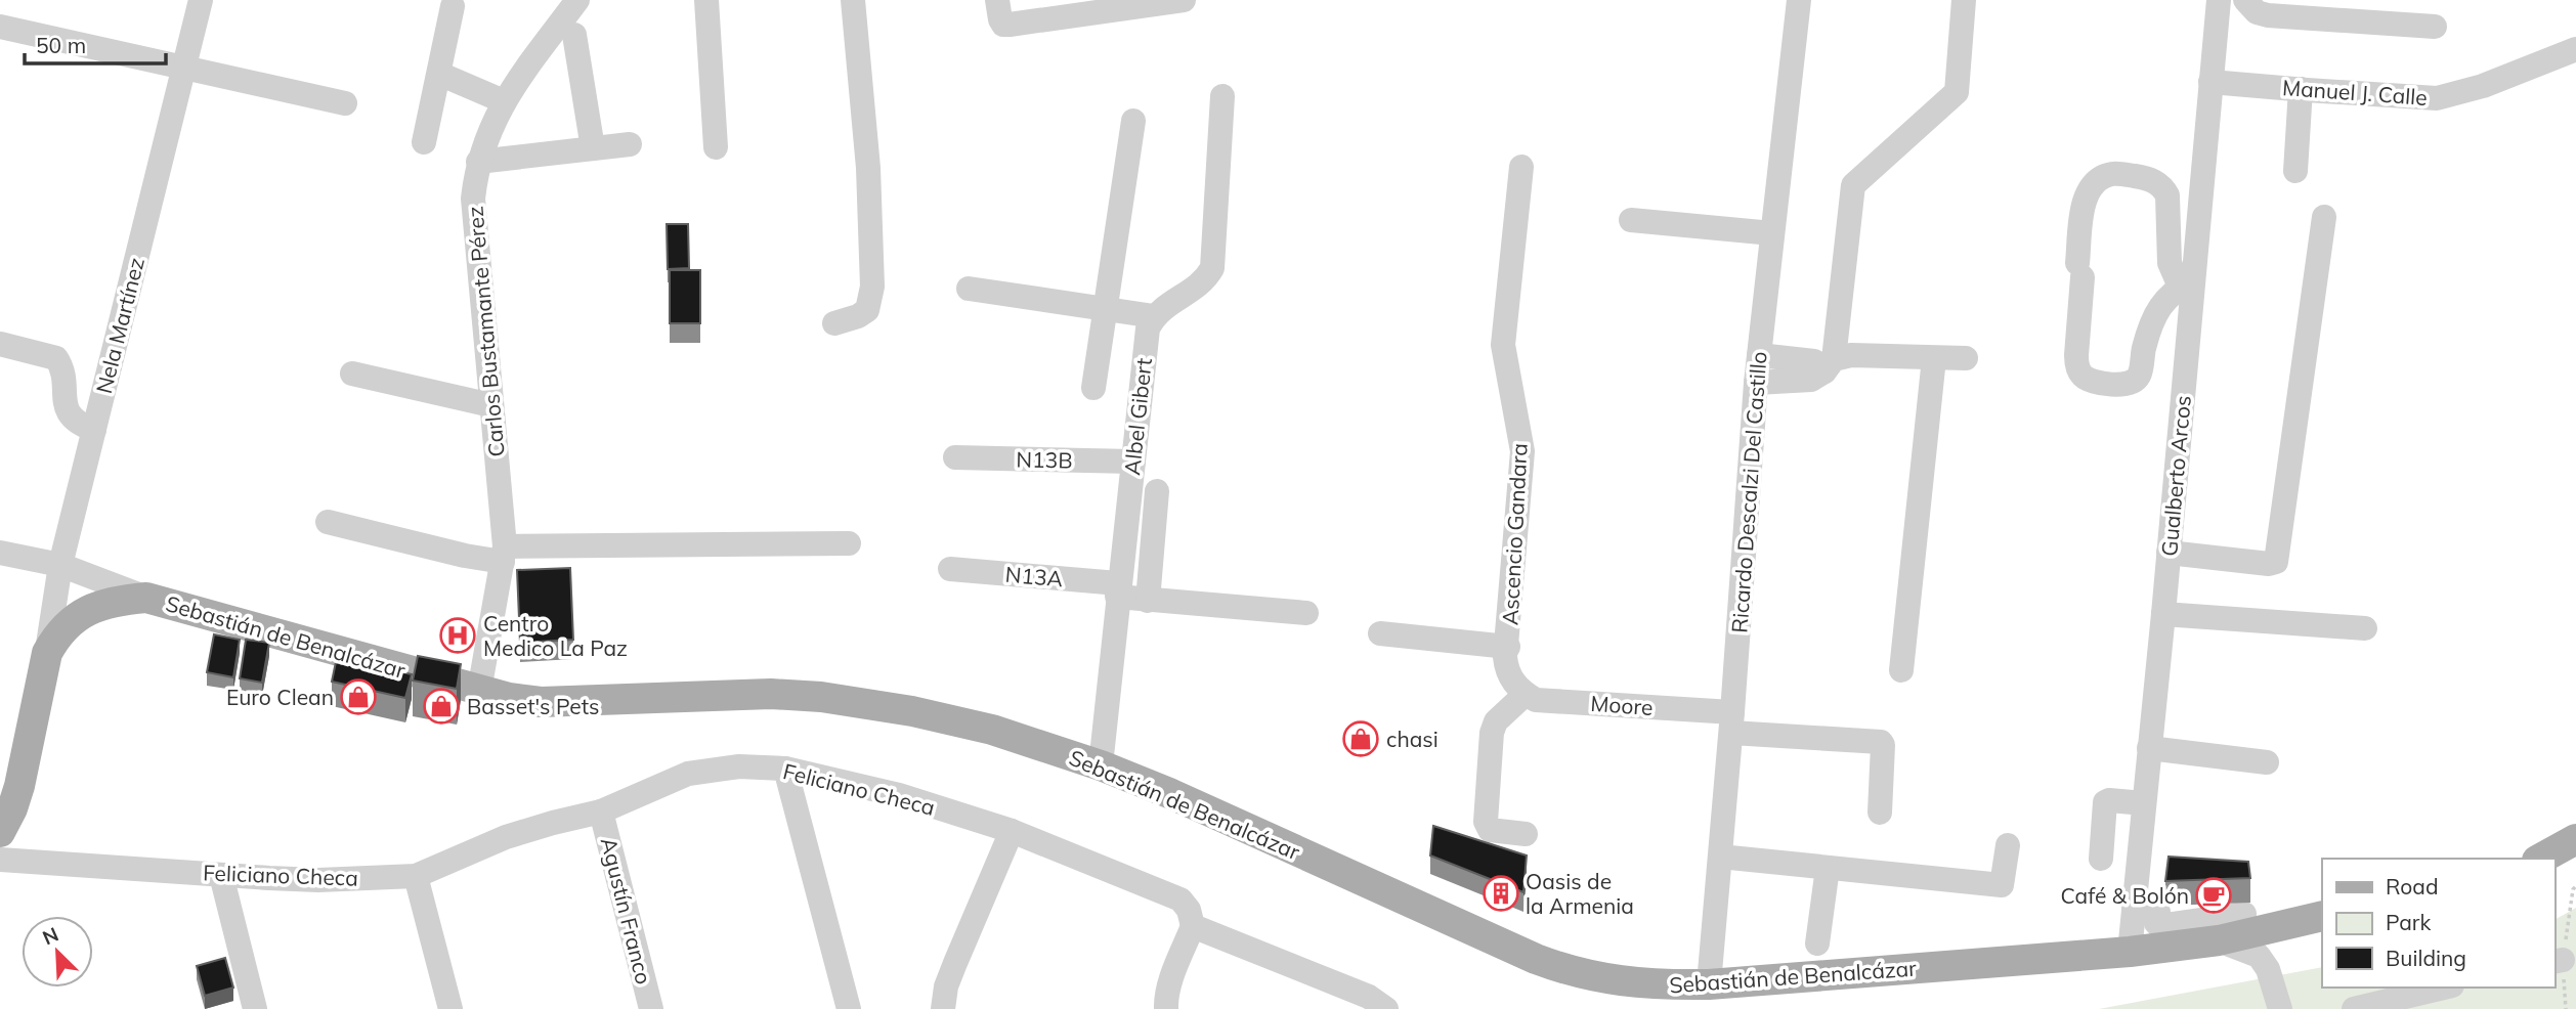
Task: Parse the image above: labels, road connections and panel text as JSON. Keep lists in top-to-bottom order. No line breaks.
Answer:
{"streets":{"main road":["Nela Martínez","Sebastián de Benalcázar"],"street":["Manuel J. Calle","Carlos Bustamante Pérez","Albel Gibert","N13B","Gualberto Arcos","Ricardo Descalzi Del Castillo","Ascencio Gandara","N13A","Moore","Feliciano Checa","Agustín Franco"]},"crossings":[["Manuel J. Calle","Gualberto Arcos"],["Nela Martínez","Sebastián de Benalcázar"],["Carlos Bustamante Pérez","Sebastián de Benalcázar"],["Albel Gibert","N13B"],["Albel Gibert","N13A"],["Albel Gibert","Sebastián de Benalcázar"],["Gualberto Arcos","Sebastián de Benalcázar"],["Ricardo Descalzi Del Castillo","Sebastián de Benalcázar"],["Ricardo Descalzi Del Castillo","Moore"],["Ascencio Gandara","Moore"],["Feliciano Checa","Agustín Franco"]],"places":{"hospital":["Centro Medico La Paz"],"shop":["Euro Clean","Basset's Pets","chasi"],"building":["Oasis de la Armenia"],"cafe":["Café & Bolón"]},"legend":["Road","Park","Building"],"scale_bar":"50 m","north":"top left"}
